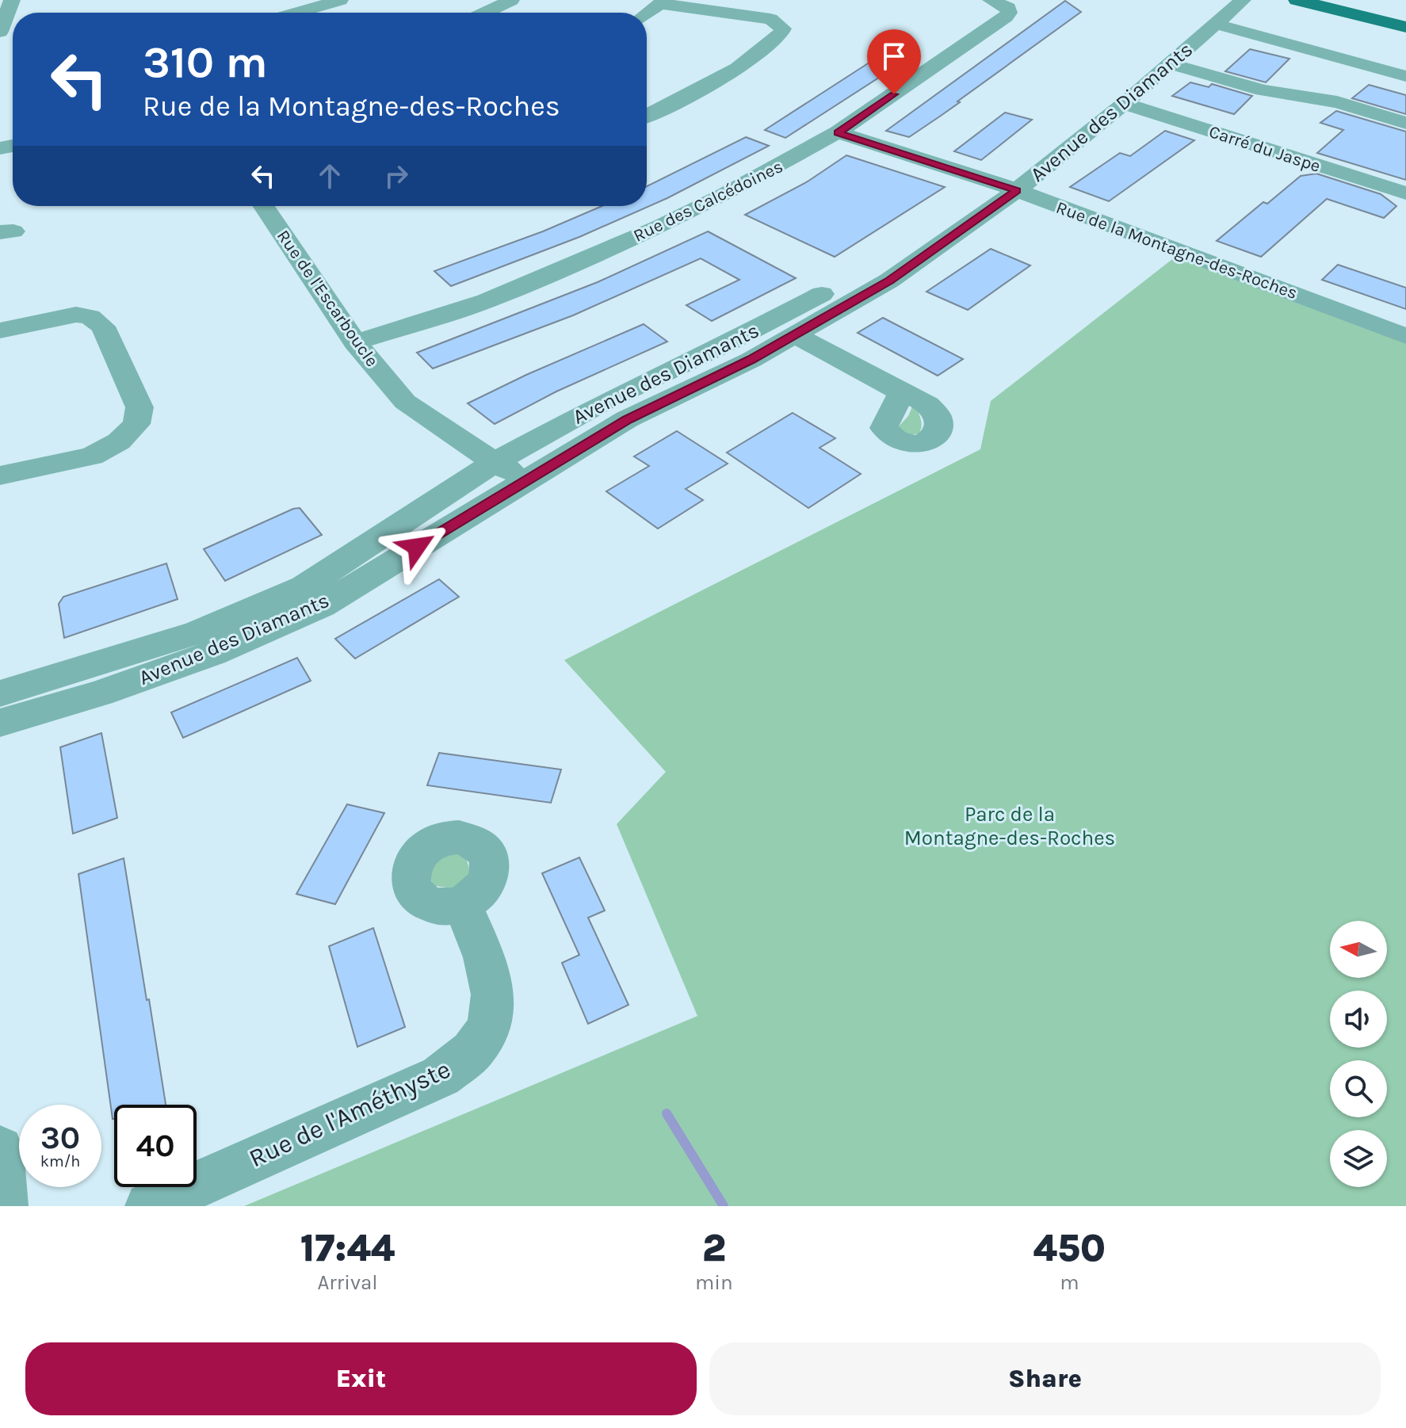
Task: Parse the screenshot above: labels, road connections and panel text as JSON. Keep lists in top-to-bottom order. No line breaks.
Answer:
{"streets":{"street":["Avenue des Diamants","Carré du Jaspe","Rue des Calcédoines","Rue de la Montagne-des-Roches","Rue de l'Escarboucle","Rue de l'Améthyste"]},"crossings":[["Avenue des Diamants","Carré du Jaspe"],["Avenue des Diamants","Rue de la Montagne-des-Roches"],["Avenue des Diamants","Rue de l'Escarboucle"],["Rue des Calcédoines","Rue de la Montagne-des-Roches"],["Rue des Calcédoines","Rue de l'Escarboucle"]],"parks":["Parc de la Montagne-des-Roches"],"north":"left","page":{"turn":["310 m","Rue de la Montagne-des-Roches"],"speed":"30 km/h","limit":"40","eta":["17:44","Arrival","2","min","450","m"],"buttons":["Exit","Share"]}}
